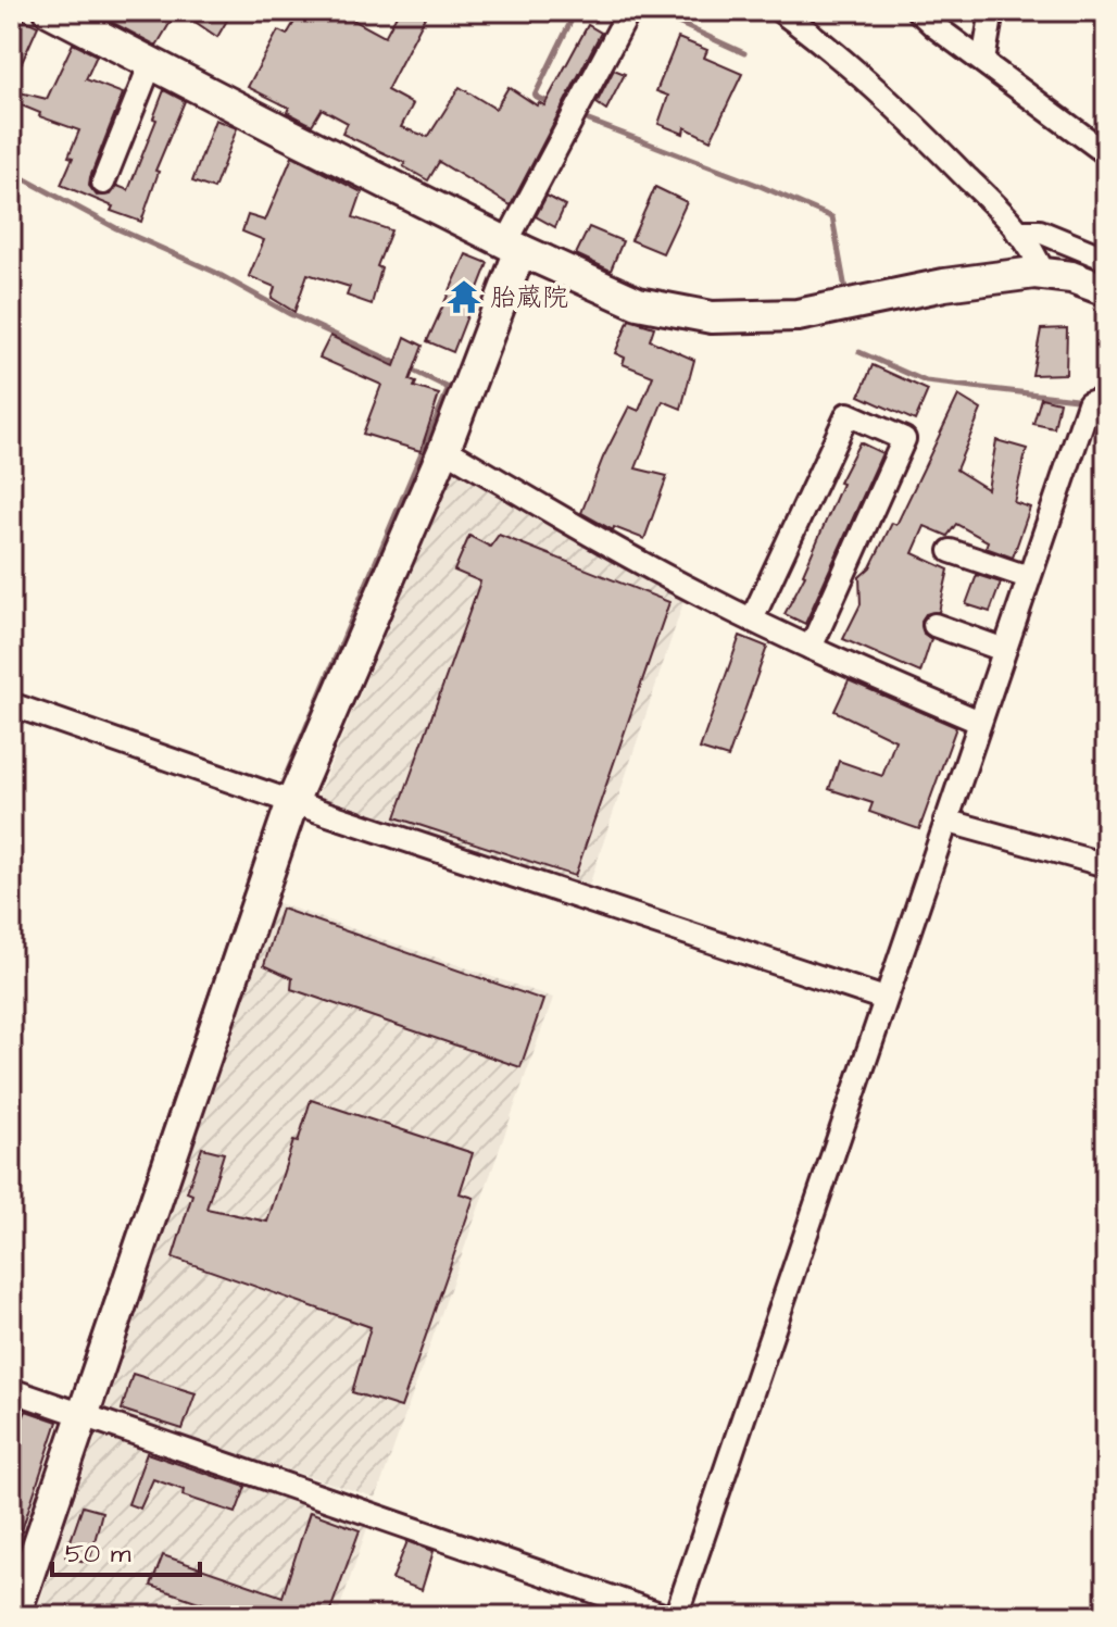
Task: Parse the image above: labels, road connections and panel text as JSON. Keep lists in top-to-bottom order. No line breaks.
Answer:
{"places":{"temple":["胎蔵院"]},"scale_bar":"50 m"}
